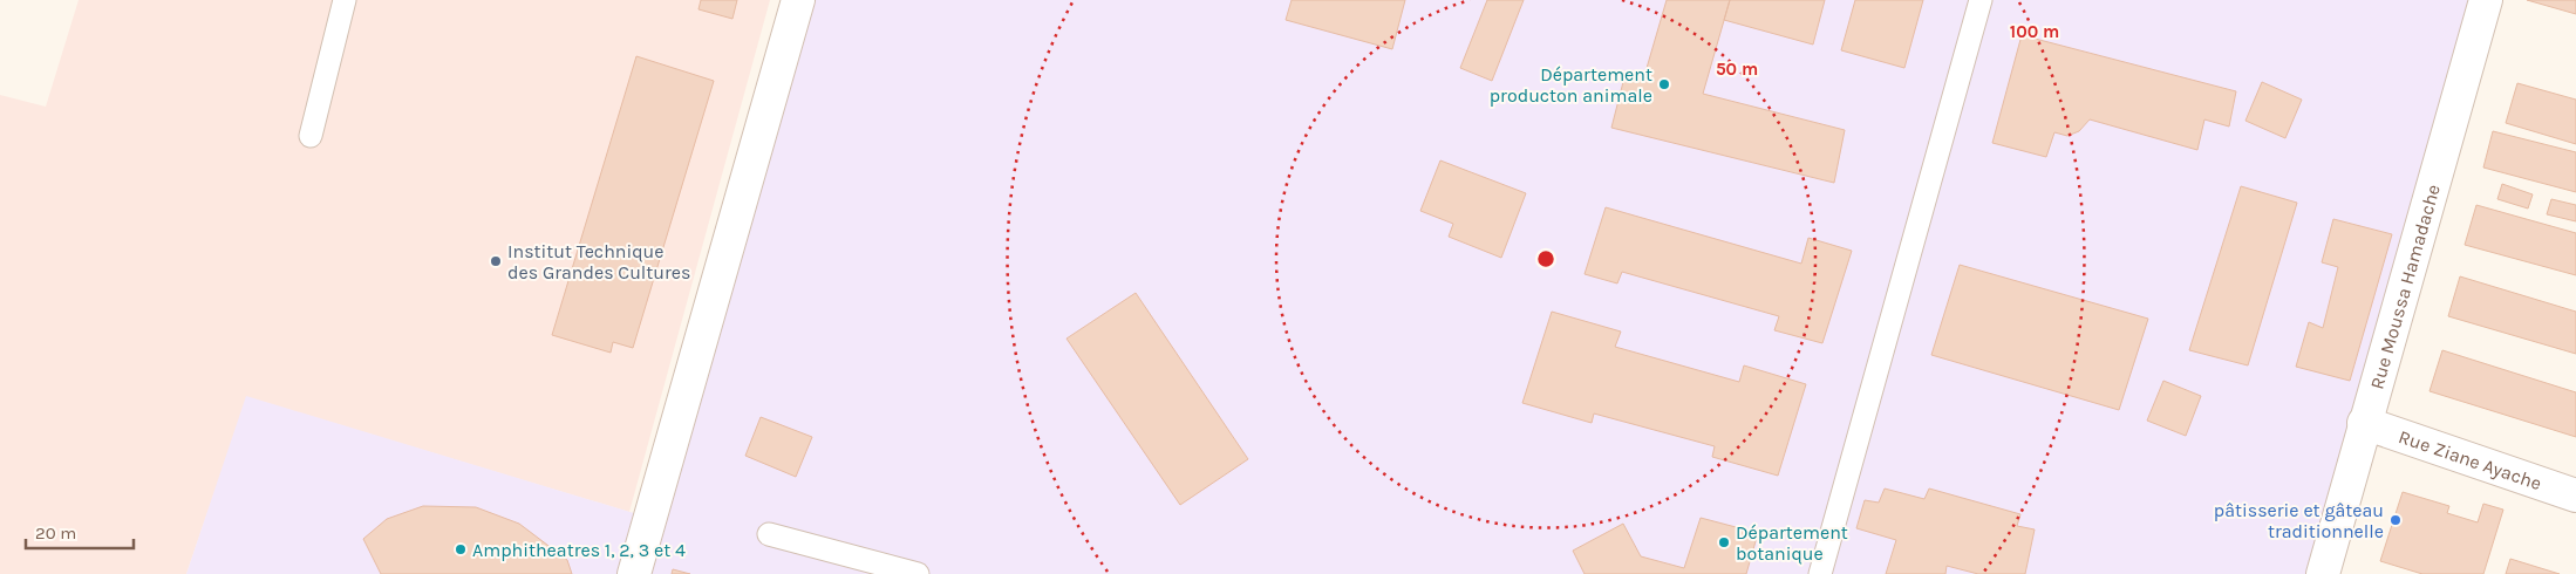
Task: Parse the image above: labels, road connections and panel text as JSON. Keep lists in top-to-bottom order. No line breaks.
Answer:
{"streets":{"street":["Rue Moussa Hamadache","Rue Ziane Ayache"]},"crossings":[["Rue Moussa Hamadache","Rue Ziane Ayache"]],"places":["Département producton animale","Institut Technique des Grandes Cultures","pâtisserie et gâteau traditionnelle","Département botanique","Amphitheatres 1, 2, 3 et 4"],"scale_bar":"20 m","rings":["100 m","50 m"]}
